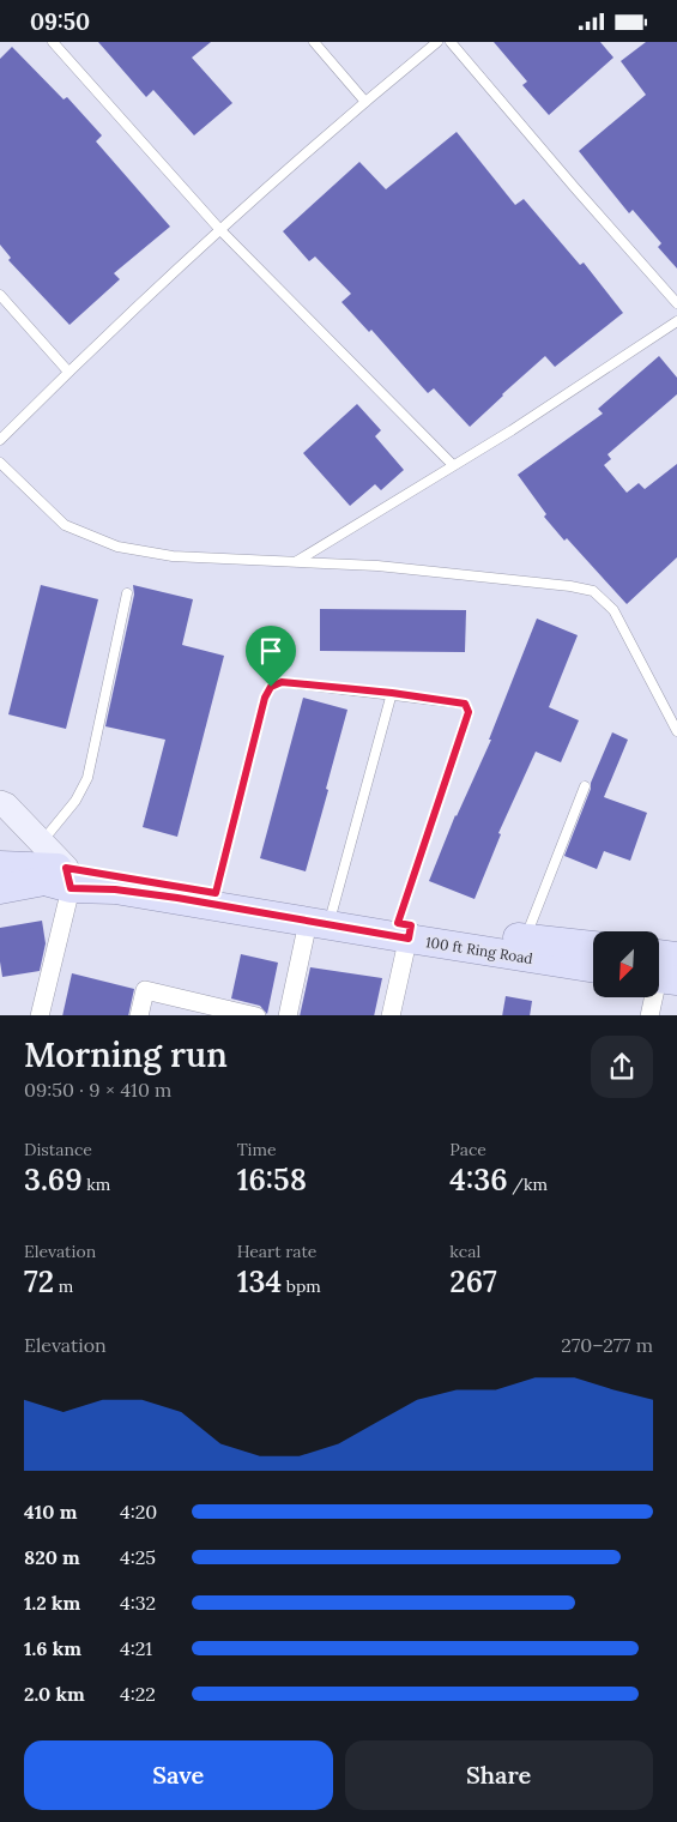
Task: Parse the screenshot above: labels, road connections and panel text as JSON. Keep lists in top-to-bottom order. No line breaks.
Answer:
{"streets":{"main road":["100 ft Ring Road"]},"north":"bottom left","page":{"status":"09:50","heading":["Morning run","09:50 · 9 × 410 m"],"stats":[["Distance","3.69 km"],["Time","16:58"],["Pace","4:36 /km"],["Elevation","72 m"],["Heart rate","134 bpm"],["kcal","267"]],"chart":["Elevation","270–277 m"],"list":[{"name":"410 m","note":"4:20"},{"name":"820 m","note":"4:25"},{"name":"1.2 km","note":"4:32"},{"name":"1.6 km","note":"4:21"},{"name":"2.0 km","note":"4:22"}],"buttons":["Save","Share"]}}
